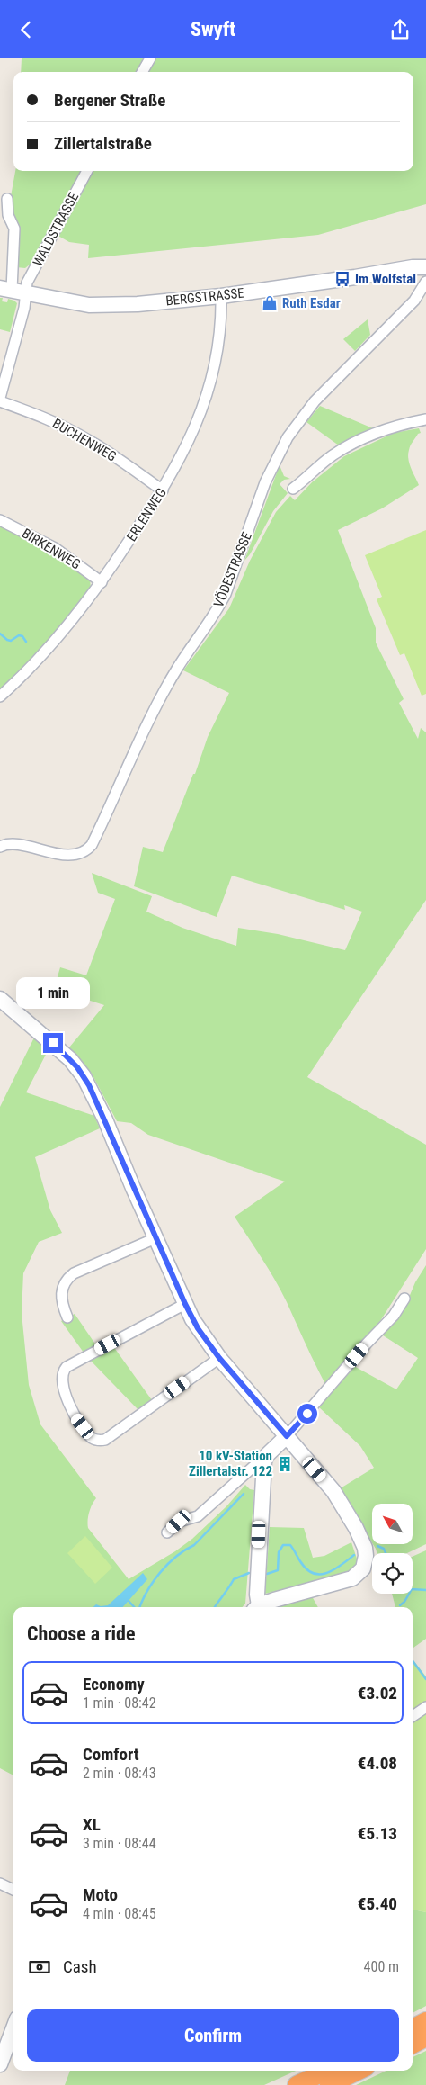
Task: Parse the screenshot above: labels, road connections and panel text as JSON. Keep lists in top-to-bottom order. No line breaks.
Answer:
{"streets":{"street":["WALDSTRASSE","BERGSTRASSE","BUCHENWEG","ERLENWEG","BIRKENWEG","VÖDESTRASSE"]},"crossings":[["WALDSTRASSE","BERGSTRASSE"],["BERGSTRASSE","ERLENWEG"],["BUCHENWEG","ERLENWEG"],["ERLENWEG","BIRKENWEG"]],"places":{"bus stop":["Im Wolfstal"],"shop":["Ruth Esdar"],"building":["10 kV-Station Zillertalstr. 122"]},"north":"top left","page":{"header":"Swyft","banner":["Bergener Straße","Zillertalstraße"],"bubble":"1 min","heading":"Choose a ride","list":[{"name":"Economy","note":"1 min · 08:42","value":"€3.02"},{"name":"Comfort","note":"2 min · 08:43","value":"€4.08"},{"name":"XL","note":"3 min · 08:44","value":"€5.13"},{"name":"Moto","note":"4 min · 08:45","value":"€5.40"}],"pay":["Cash","400 m"],"buttons":"Confirm"}}
